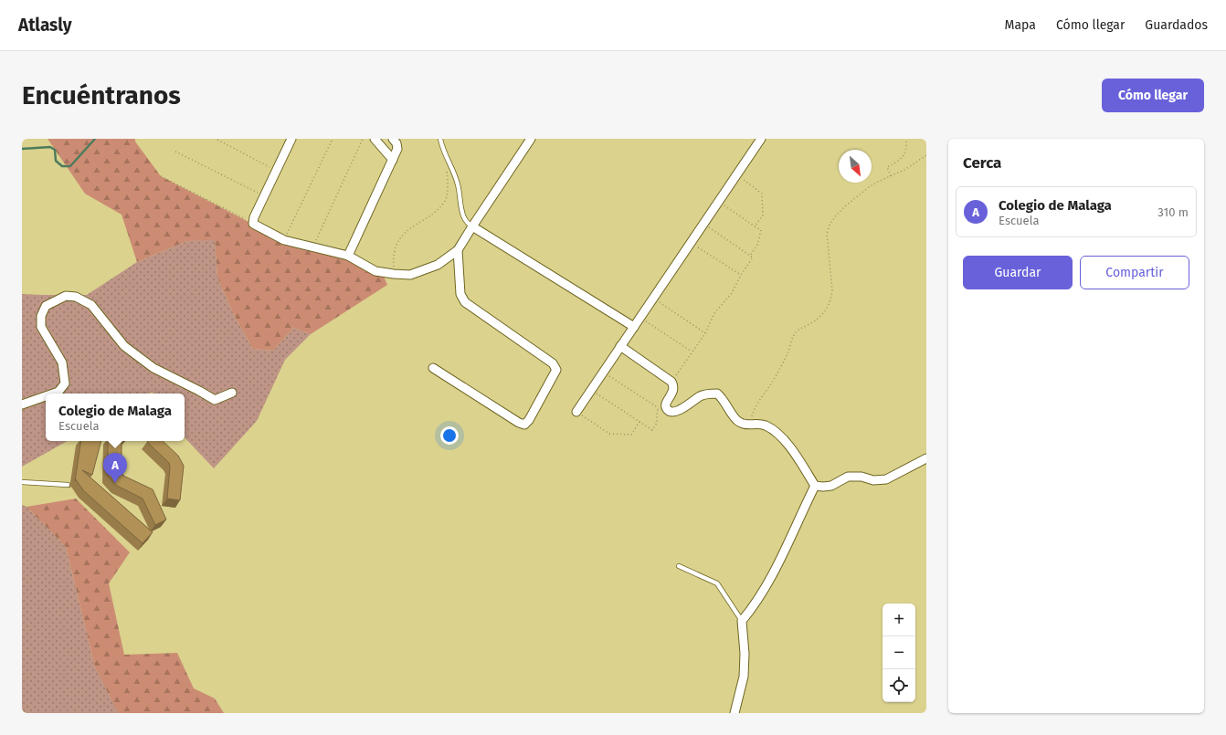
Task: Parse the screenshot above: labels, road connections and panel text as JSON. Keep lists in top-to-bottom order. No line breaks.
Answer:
{"north":"bottom right","page":{"header":"Atlasly","nav":["Mapa","Cómo llegar","Guardados"],"buttons":["Cómo llegar",["Guardar","Compartir"]],"title":"Encuéntranos","heading":"Cerca","list":[{"mark":"A","name":"Colegio de Malaga","note":"Escuela","value":"310 m"}],"popup":["Colegio de Malaga","Escuela"],"pins":"A","map_buttons":["+","−"]}}
